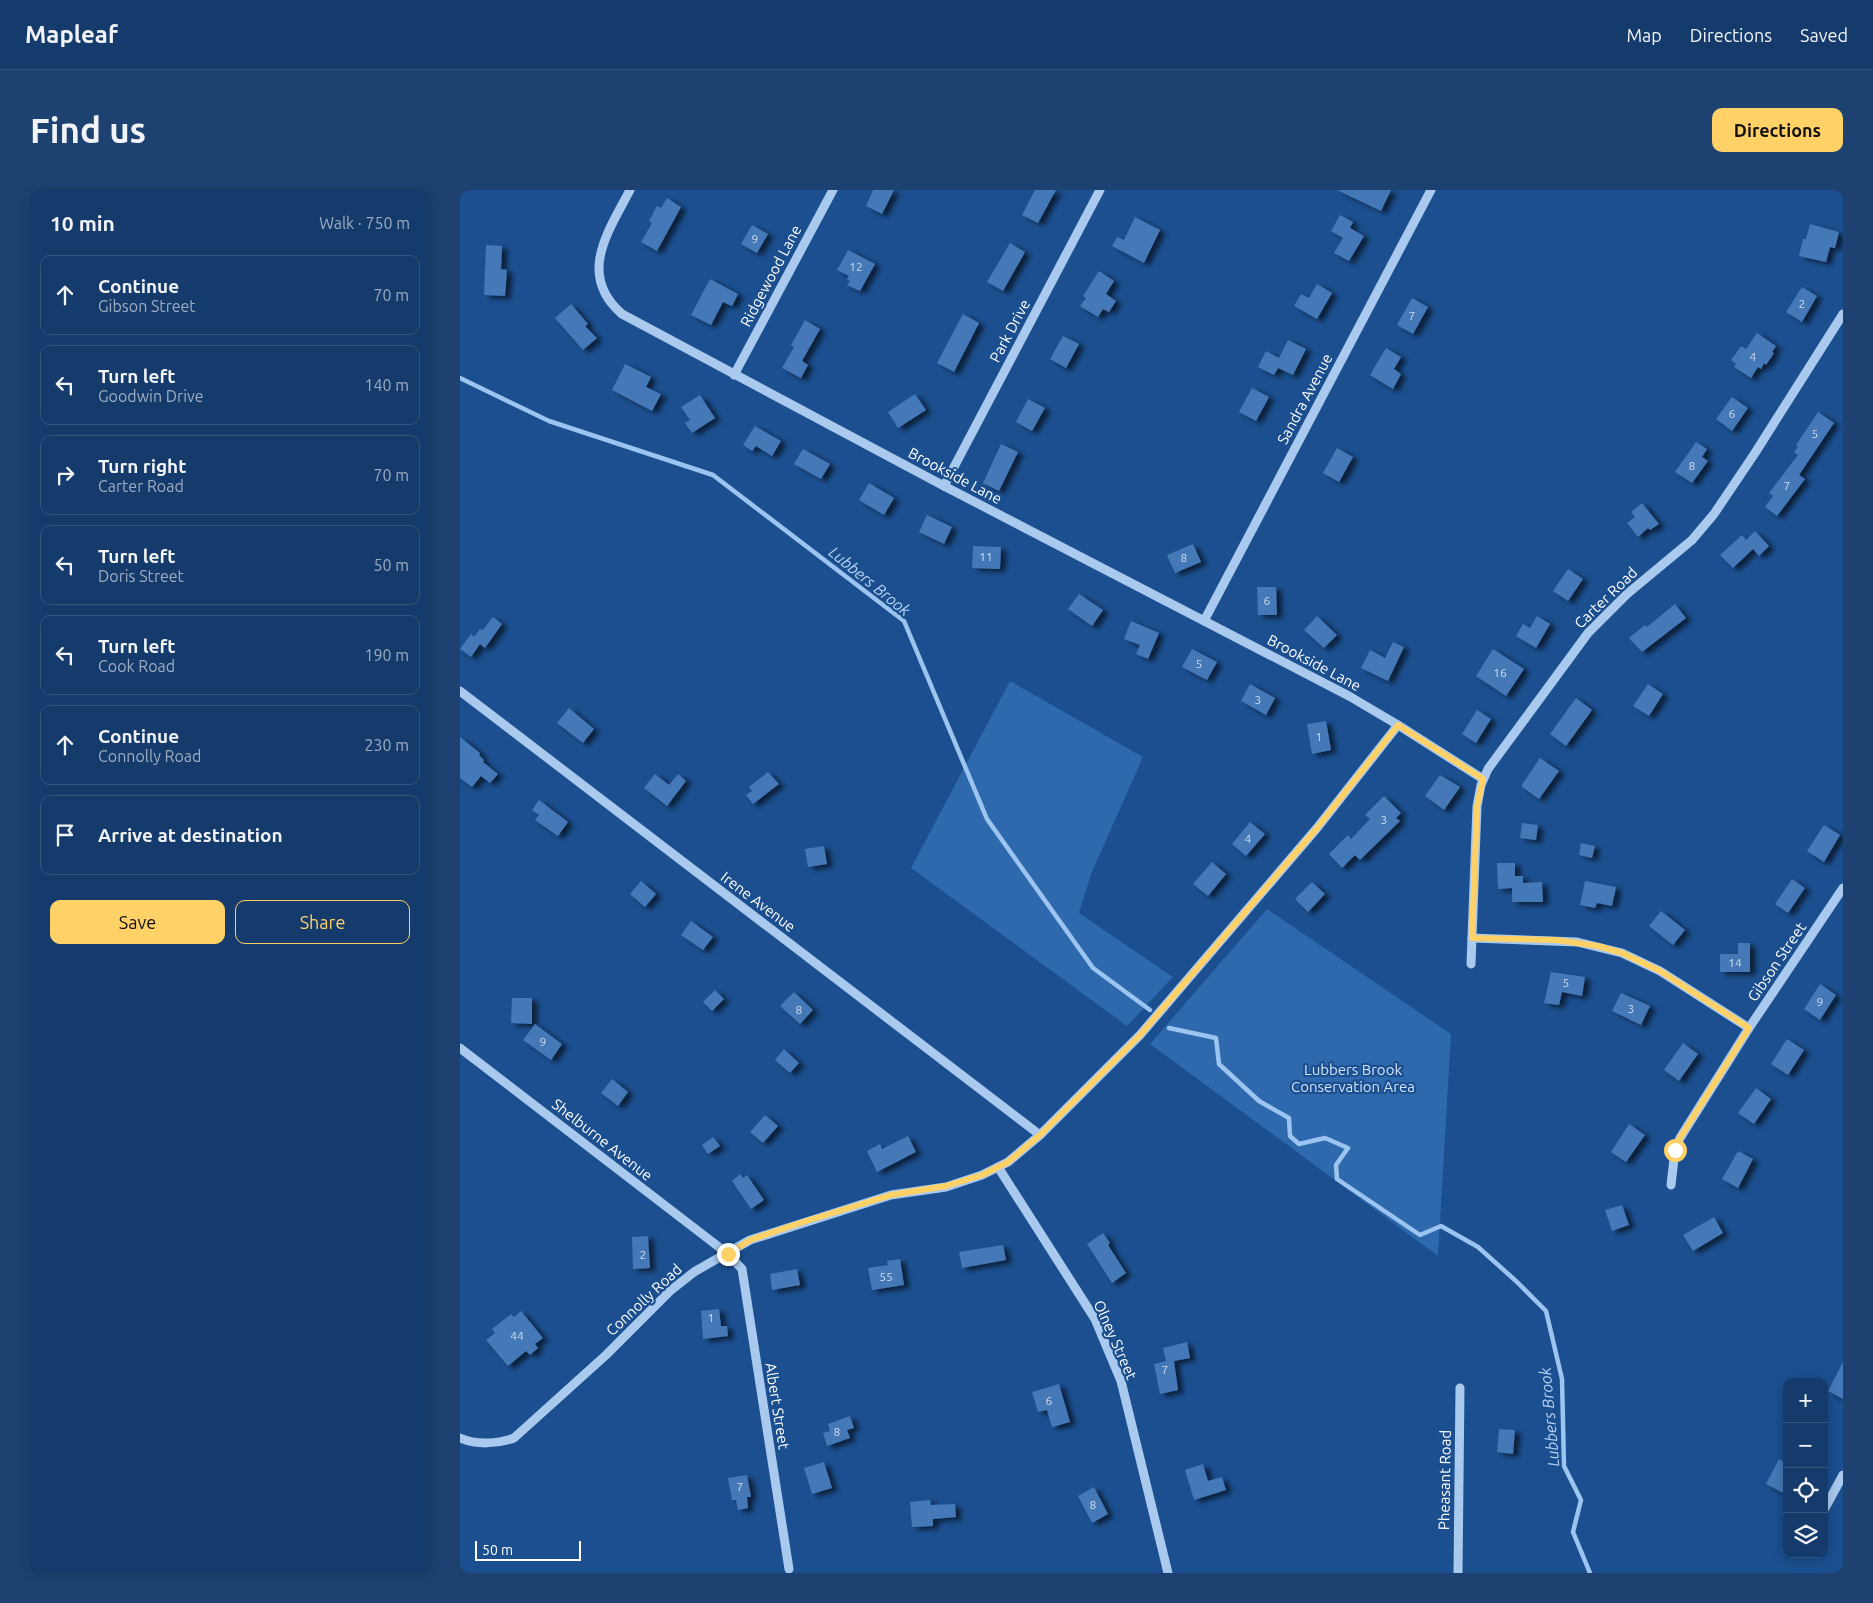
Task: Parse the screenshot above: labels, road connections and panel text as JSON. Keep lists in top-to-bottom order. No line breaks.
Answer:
{"streets":{"street":["Ridgewood Lane","Park Drive","Sandra Avenue","Brookside Lane","Carter Road","Irene Avenue","Gibson Street","Shelburne Avenue","Connolly Road","Olney Street","Albert Street","Pheasant Road"]},"crossings":[["Ridgewood Lane","Brookside Lane"],["Park Drive","Brookside Lane"],["Sandra Avenue","Brookside Lane"],["Brookside Lane","Carter Road"],["Brookside Lane","Connolly Road"],["Irene Avenue","Connolly Road"],["Shelburne Avenue","Connolly Road"],["Shelburne Avenue","Albert Street"],["Connolly Road","Olney Street"],["Connolly Road","Albert Street"]],"water":["Lubbers Brook"],"parks":["Lubbers Brook Conservation Area"],"house_numbers":["9","12","2","7","4","6","5","8","7","11","8","6","5","16","3","1","3","4","14","5","9","3","8","9","2","55","1","44","7","6","8","7","8"],"scale_bar":"50 m","page":{"header":"Mapleaf","nav":["Map","Directions","Saved"],"buttons":["Directions",["Save","Share"]],"title":"Find us","heading":["10 min","Walk · 750 m"],"list":[["Continue","Gibson Street","70 m"],["Turn left","Goodwin Drive","140 m"],["Turn right","Carter Road","70 m"],["Turn left","Doris Street","50 m"],["Turn left","Cook Road","190 m"],["Continue","Connolly Road","230 m"],"Arrive at destination"],"map_buttons":["+","−"],"scale":"50 m"}}
